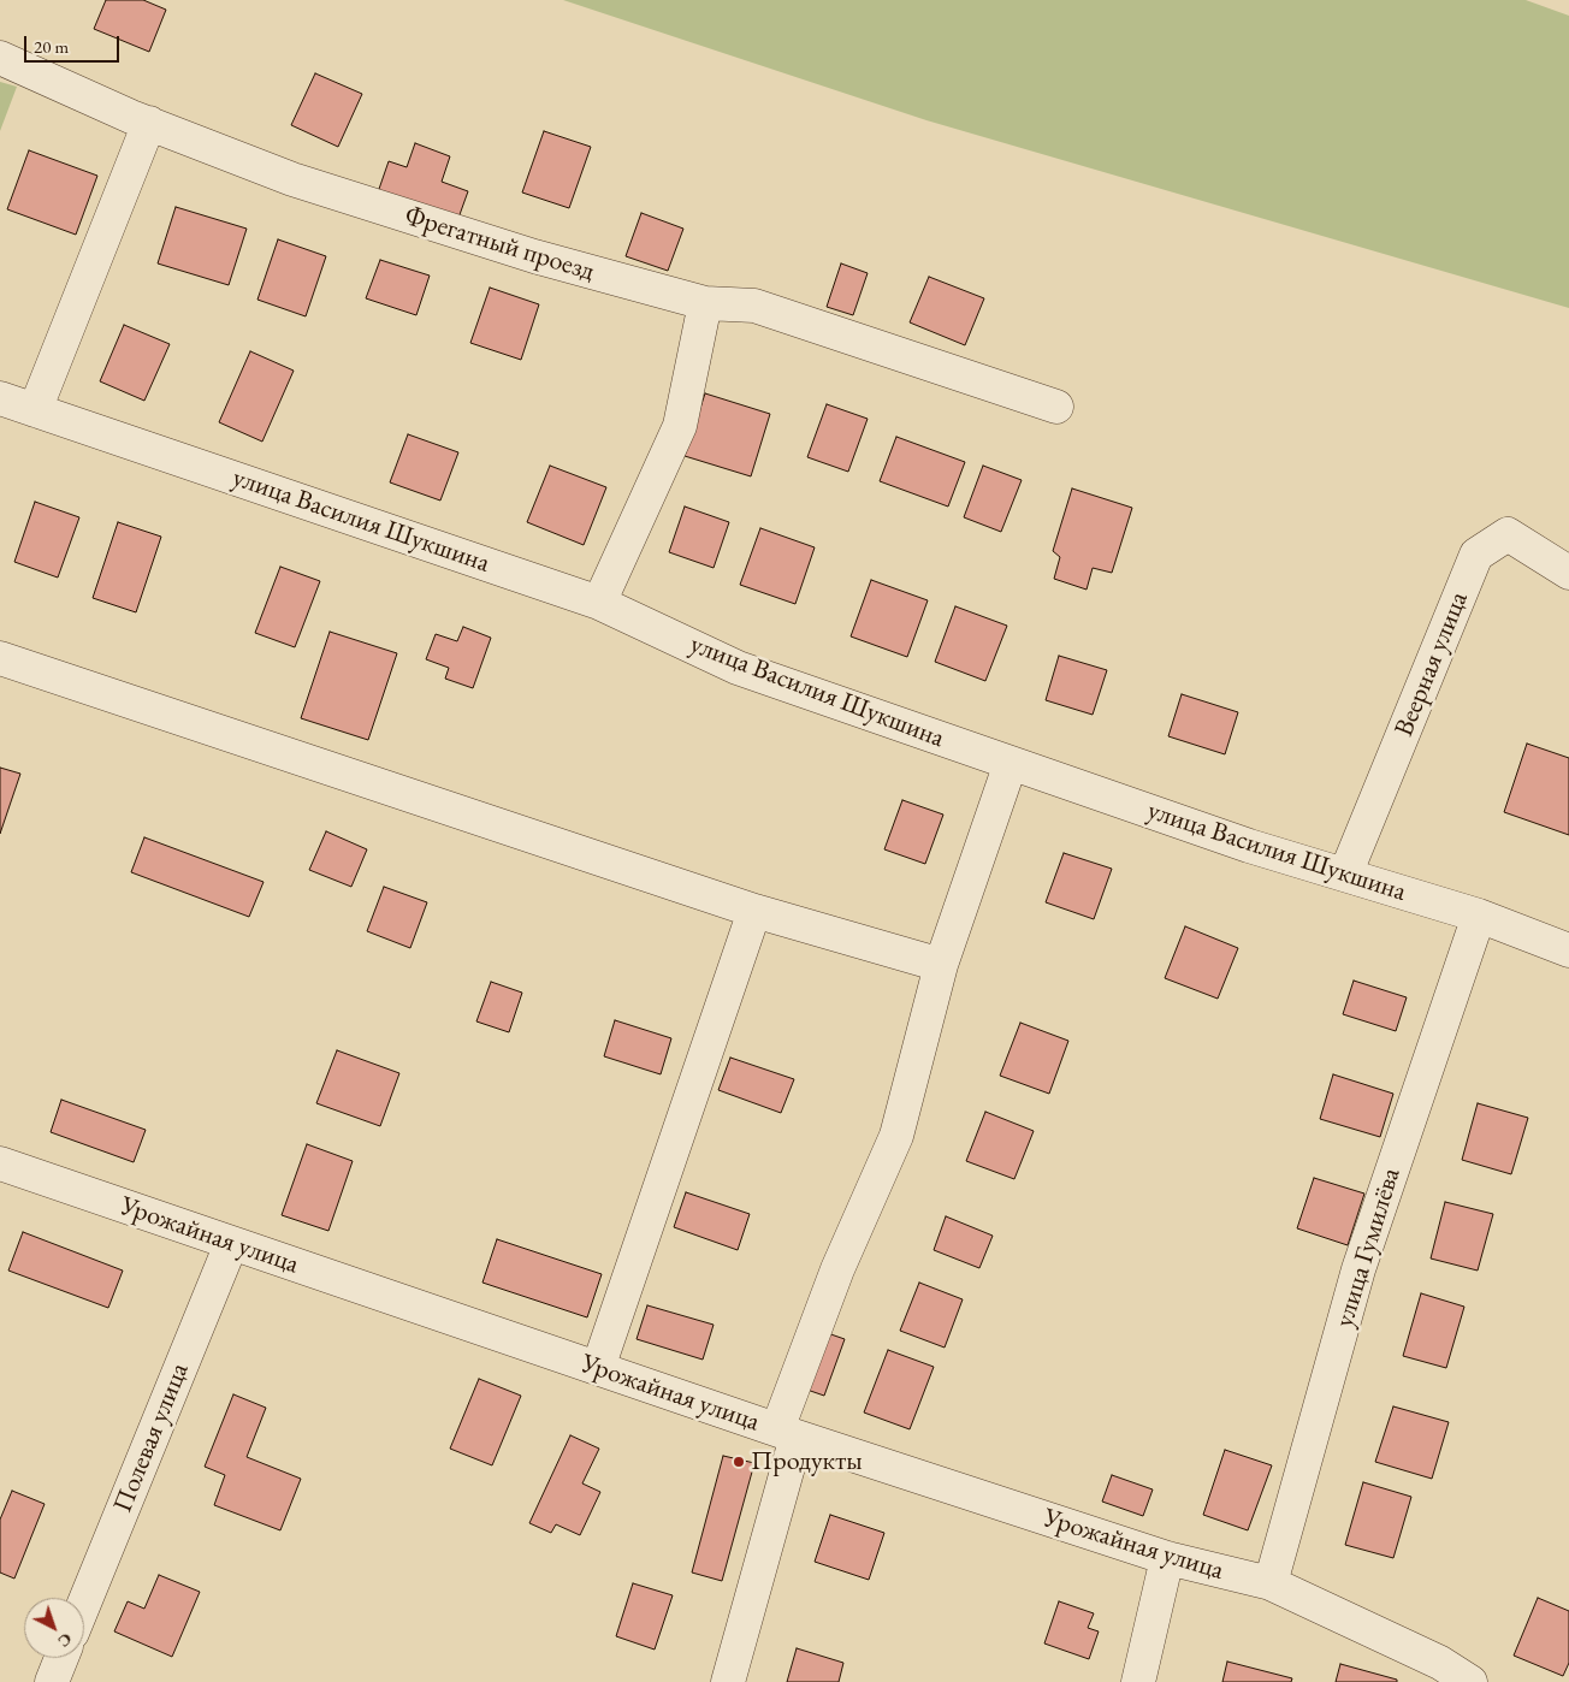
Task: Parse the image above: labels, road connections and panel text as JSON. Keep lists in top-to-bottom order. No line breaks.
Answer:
{"streets":{"street":["Фрегатный проезд","улица Василия Шукшина","Веерная улица","Урожайная улица","улица Гумилёва","Полевая улица"]},"crossings":[["улица Василия Шукшина","Веерная улица"],["улица Василия Шукшина","улица Гумилёва"],["Урожайная улица","улица Гумилёва"],["Урожайная улица","Полевая улица"]],"places":["Продукты"],"scale_bar":"20 m","north":"bottom right"}
